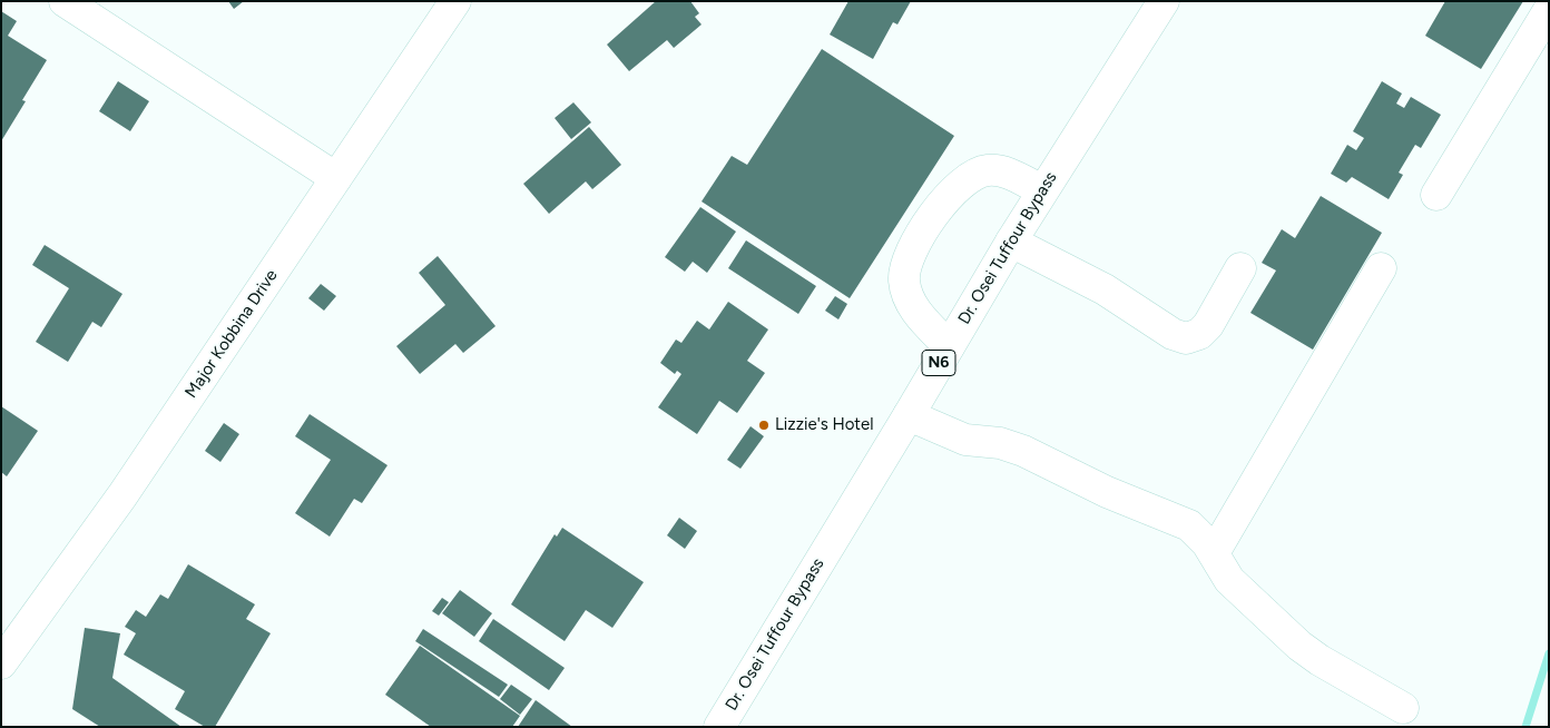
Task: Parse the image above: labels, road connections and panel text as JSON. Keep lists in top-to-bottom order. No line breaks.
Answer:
{"streets":{"main road":["Dr. Osei Tuffour Bypass","Major Kobbina Drive","N6"]},"places":["Lizzie's Hotel"]}
